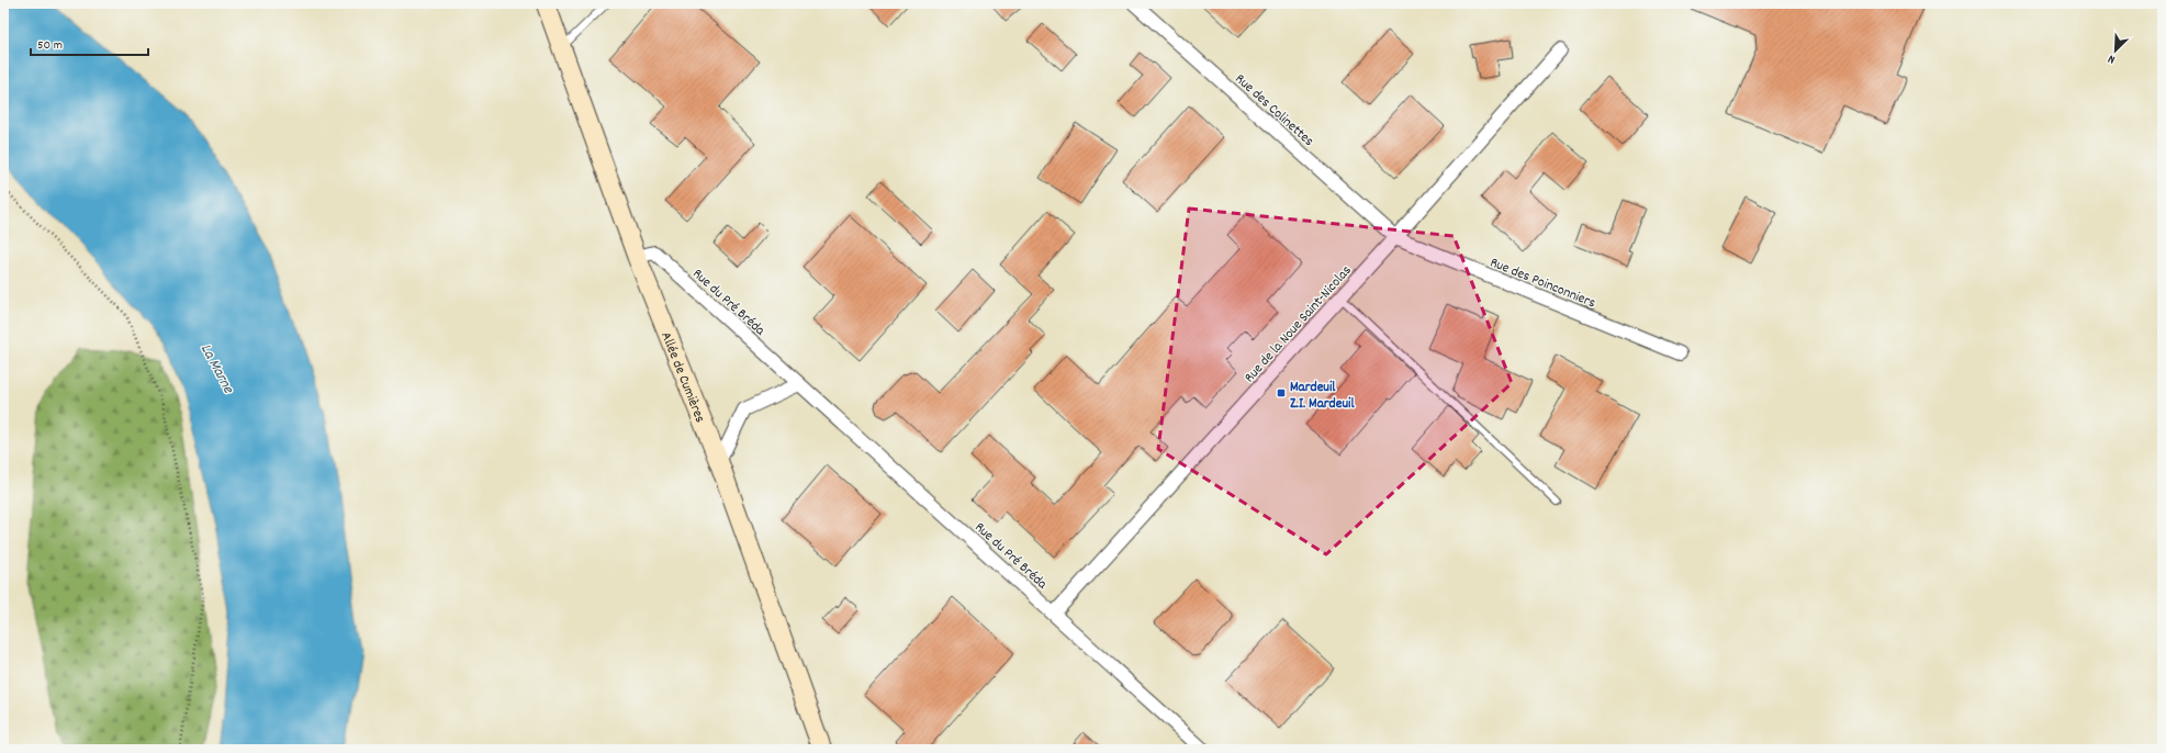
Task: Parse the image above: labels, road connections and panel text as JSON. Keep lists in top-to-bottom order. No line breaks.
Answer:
{"streets":{"main road":["Allée de Cumières"],"street":["Rue des Colinettes","Rue des Poinconniers","Rue du Pré Bréda","Rue de la Noue Saint-Nicolas"]},"crossings":[["Rue des Colinettes","Rue des Poinconniers"],["Rue des Colinettes","Rue de la Noue Saint-Nicolas"],["Rue des Poinconniers","Rue de la Noue Saint-Nicolas"],["Rue du Pré Bréda","Rue de la Noue Saint-Nicolas"],["Rue du Pré Bréda","Allée de Cumières"]],"water":["La Marne"],"places":{"transit":["Mardeuil Z.I. Mardeuil"]},"scale_bar":"50 m","north":"bottom left"}
